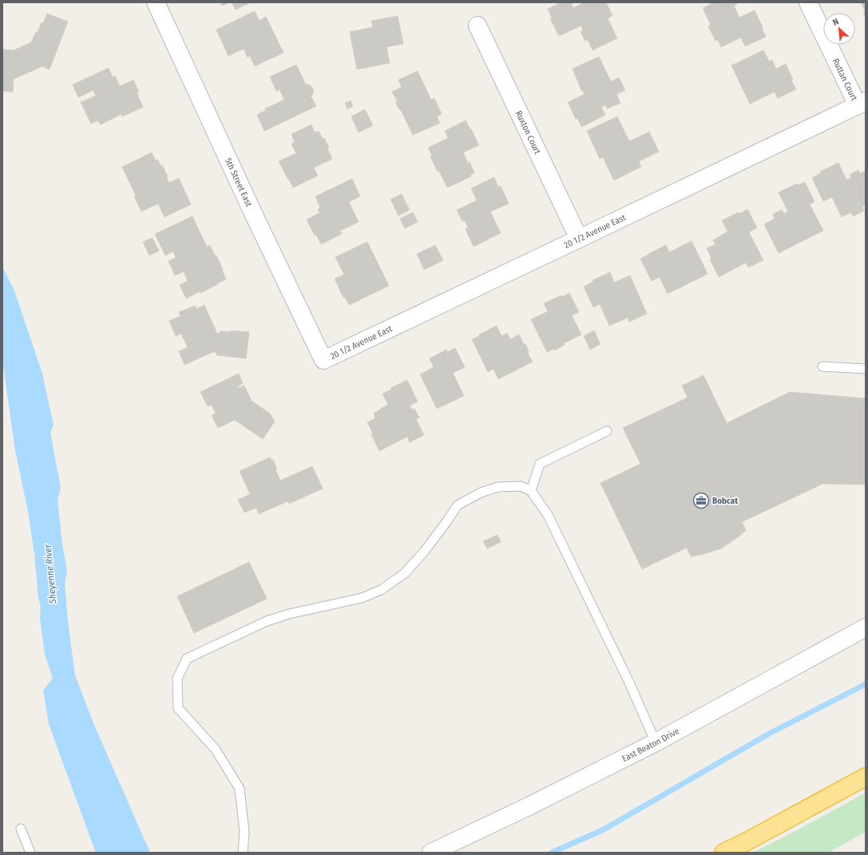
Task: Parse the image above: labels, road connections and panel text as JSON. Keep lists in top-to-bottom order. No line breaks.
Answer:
{"streets":{"street":["Ruttan Court","Ruxton Court","5th Street East","20 1/2 Avenue East","East Beaton Drive"]},"crossings":[["Ruttan Court","20 1/2 Avenue East"],["Ruxton Court","20 1/2 Avenue East"],["5th Street East","20 1/2 Avenue East"]],"water":["Sheyenne River"],"places":{"office":["Bobcat"]},"north":"top left"}
